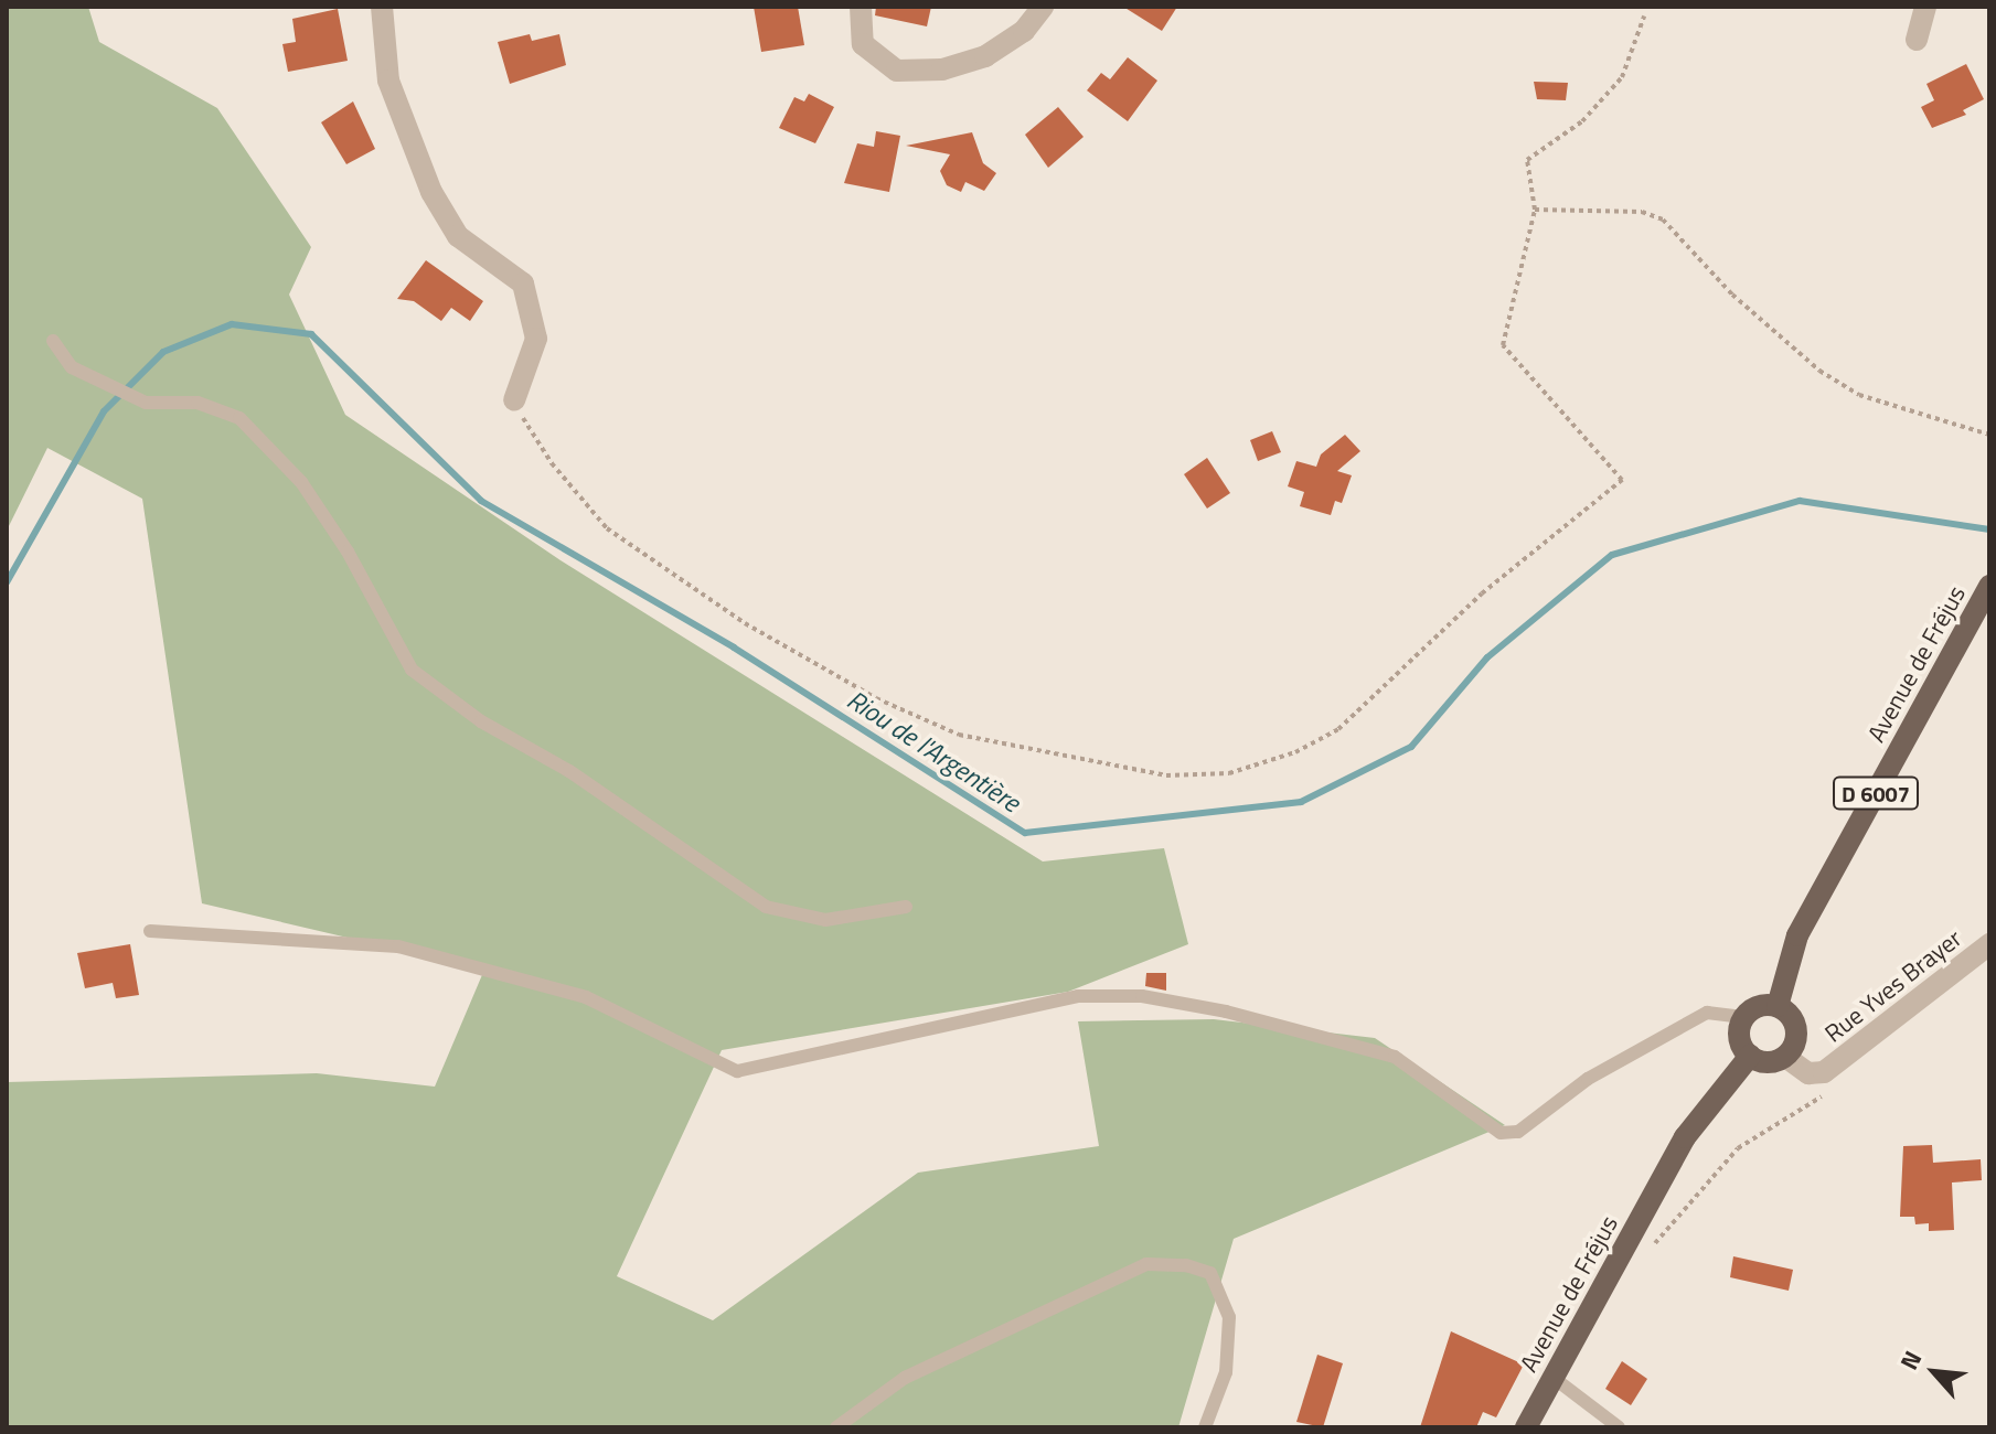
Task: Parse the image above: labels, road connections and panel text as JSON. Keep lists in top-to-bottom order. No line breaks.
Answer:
{"streets":{"main road":["Avenue de Fréjus","D 6007"],"street":["Rue Yves Brayer"]},"crossings":[["Avenue de Fréjus","Rue Yves Brayer"]],"water":["Riou de l'Argentière"],"north":"top left"}
